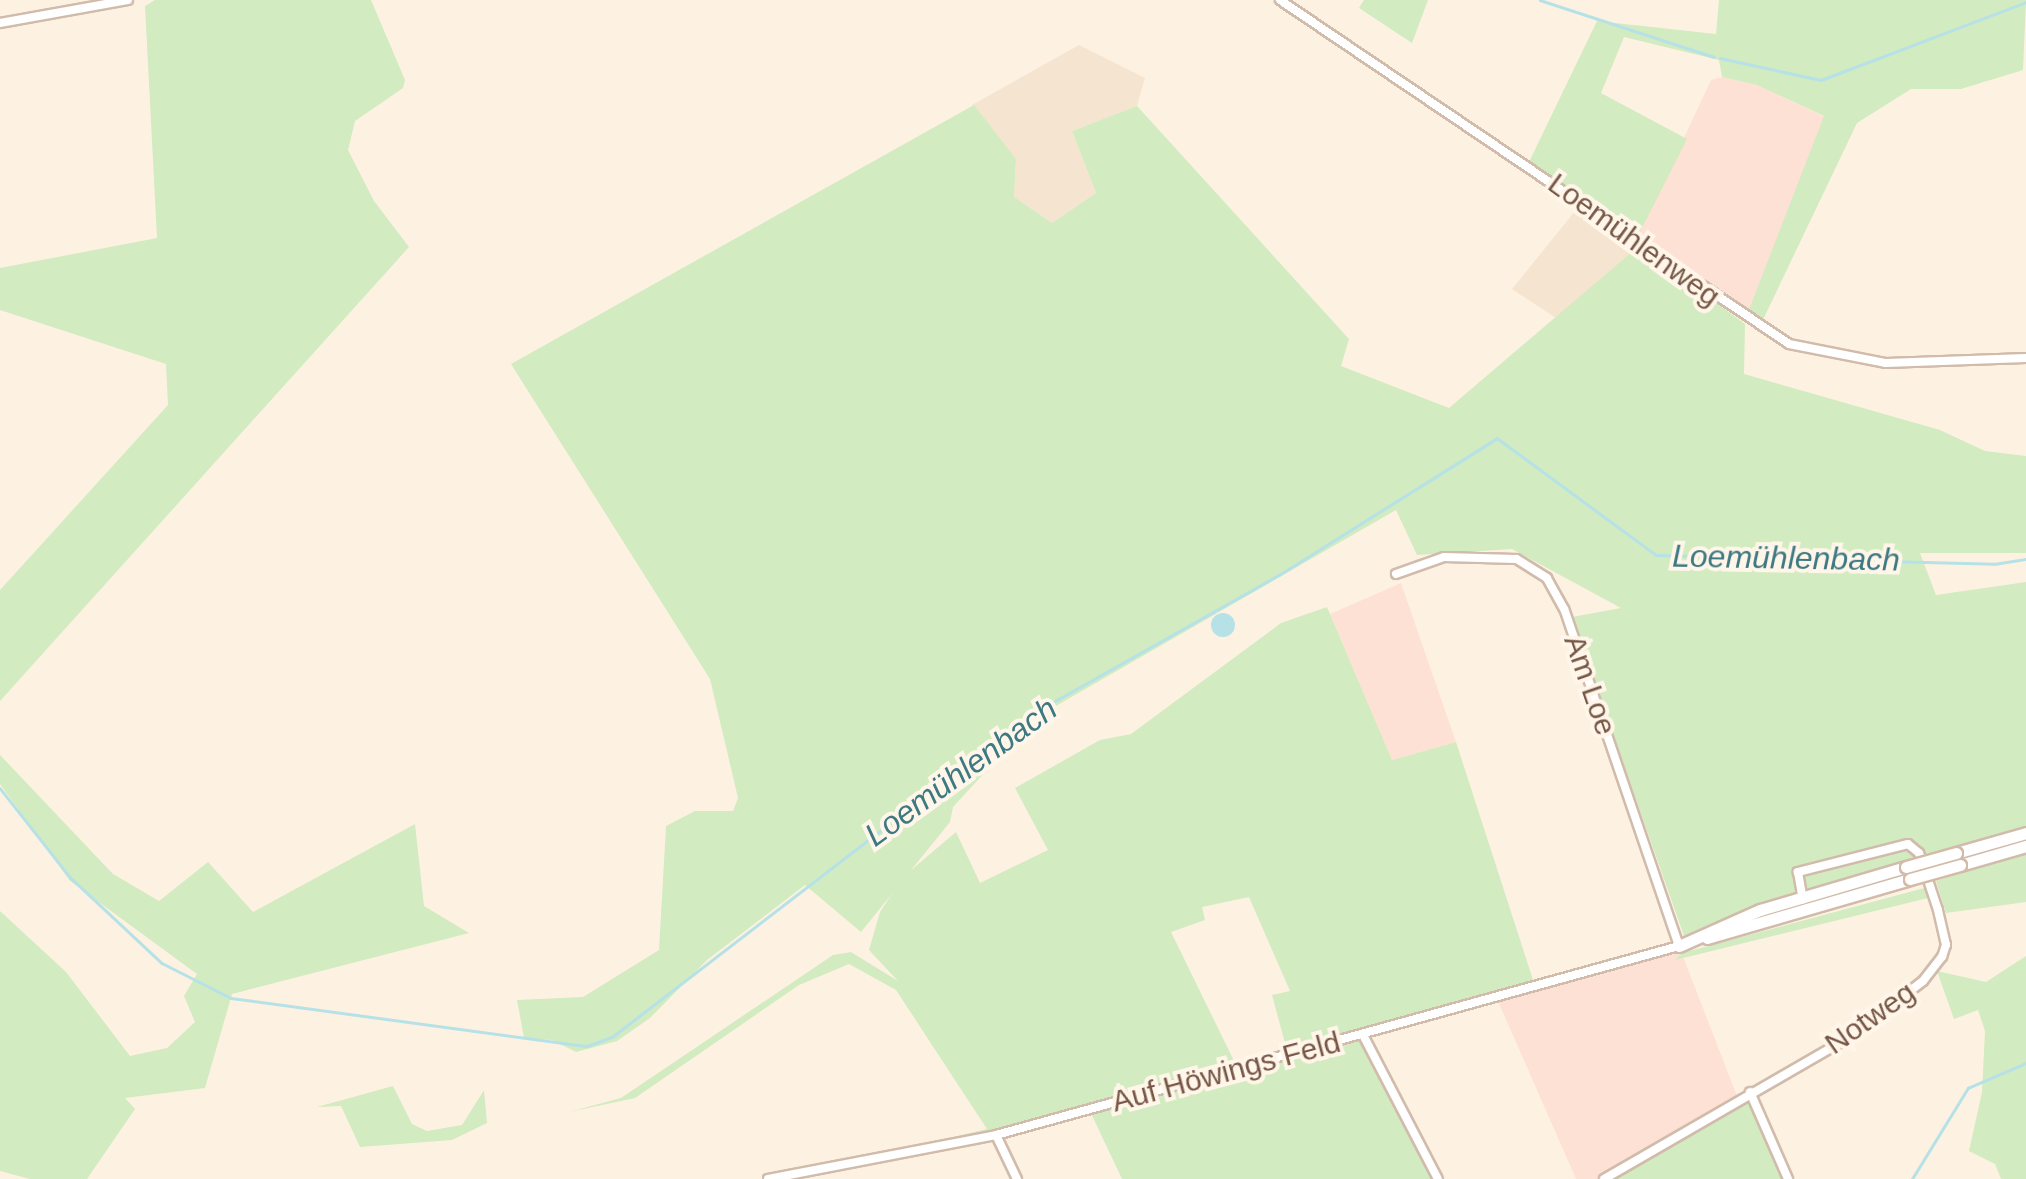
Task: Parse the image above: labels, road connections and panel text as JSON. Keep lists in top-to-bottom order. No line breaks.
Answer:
{"streets":{"main road":["Auf Höwings Feld"],"street":["Loemühlenweg","Am Loe","Notweg"]},"crossings":[["Am Loe","Auf Höwings Feld"],["Notweg","Auf Höwings Feld"]],"water":["Loemühlenbach"]}
